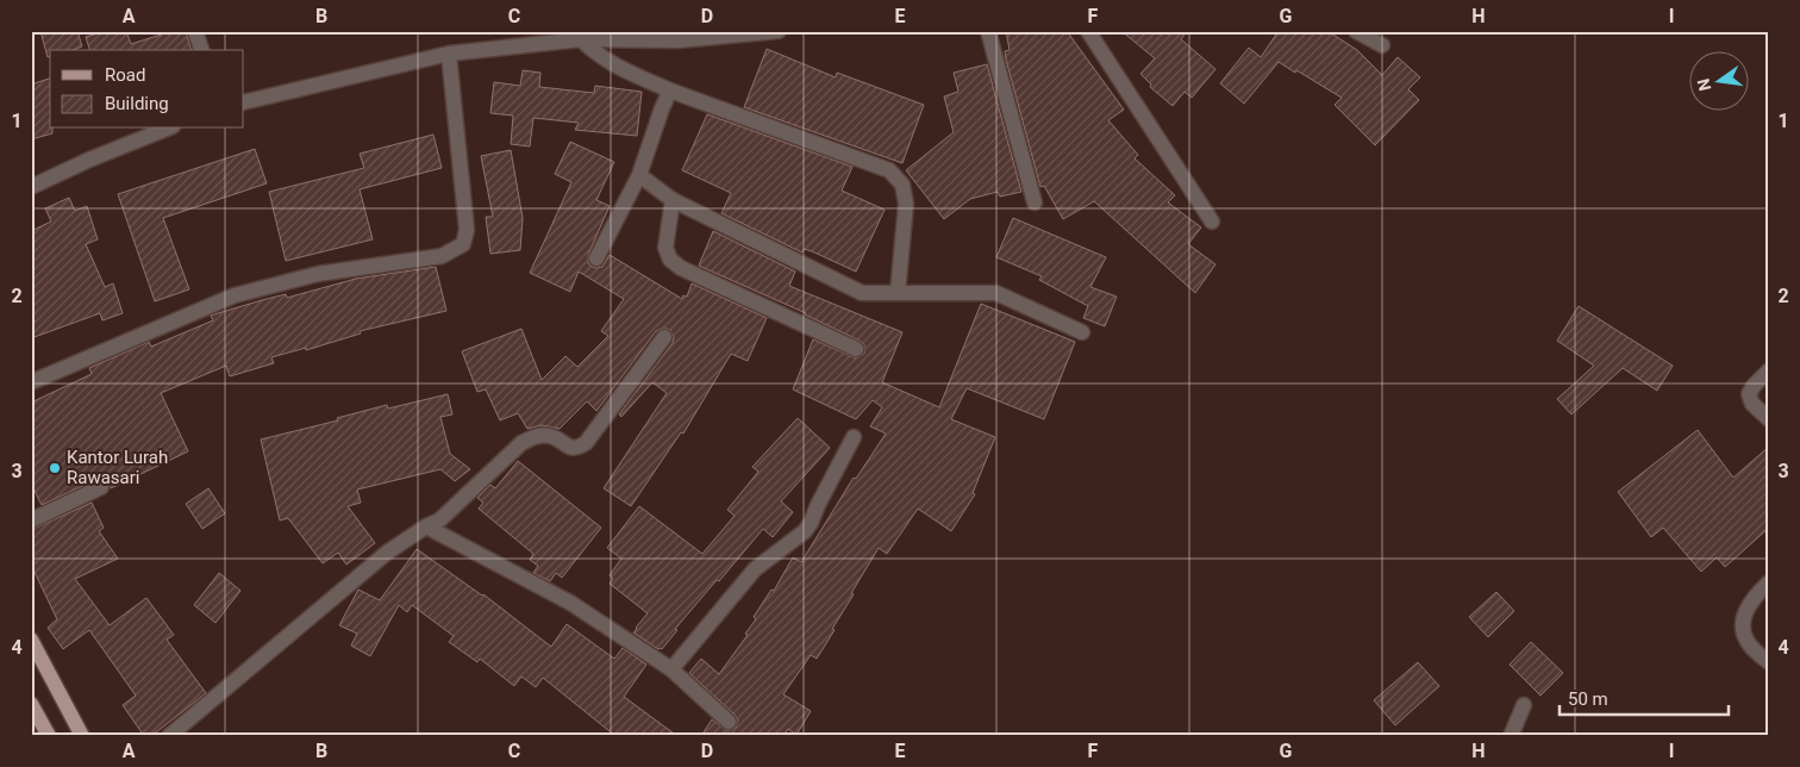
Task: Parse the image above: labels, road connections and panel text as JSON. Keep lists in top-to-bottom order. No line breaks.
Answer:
{"places":["Kantor Lurah Rawasari"],"legend":["Road","Building"],"scale_bar":"50 m","north":"left","grid":{"columns":["A","B","C","D","E","F","G","H","I"],"rows":["1","2","3","4"]}}
